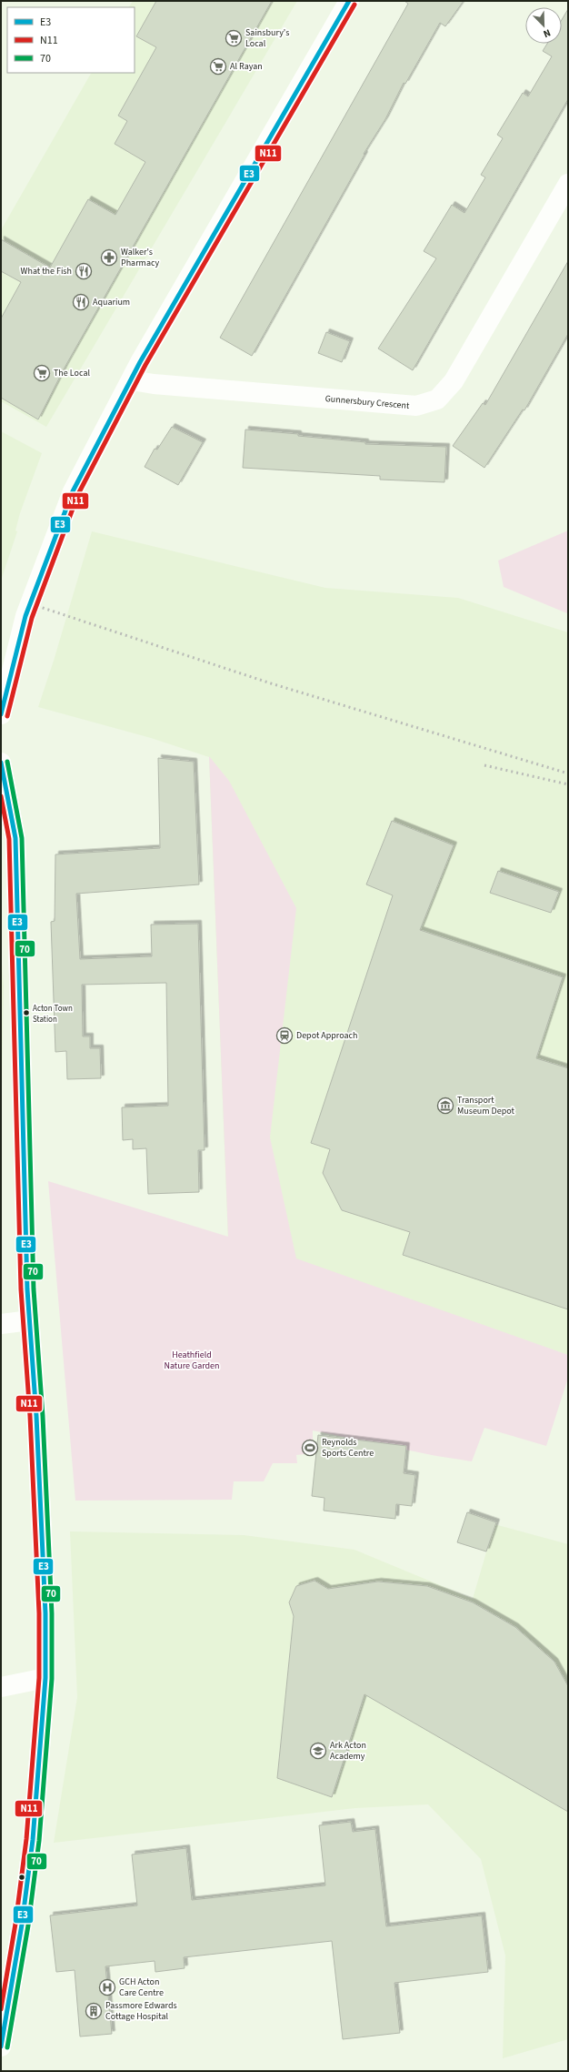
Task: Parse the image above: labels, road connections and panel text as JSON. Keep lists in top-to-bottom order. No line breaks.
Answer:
{"streets":{"main road":["Gunnersbury Crescent"]},"parks":["Heathfield Nature Garden"],"places":{"supermarket":["Sainsbury's Local","Al Rayan","The Local"],"pharmacy":["Walker's Pharmacy"],"restaurant":["What the Fish","Aquarium"],"other":["Acton Town Station"],"station":["Depot Approach"],"museum":["Transport Museum Depot"],"sports":["Reynolds Sports Centre"],"school or university":["Ark Acton Academy"],"hospital":["GCH Acton Care Centre"],"building":["Passmore Edwards Cottage Hospital"]},"lines":["transit line E3","transit line N11","transit line 70"],"legend":["E3","N11","70"],"north":"bottom right"}
